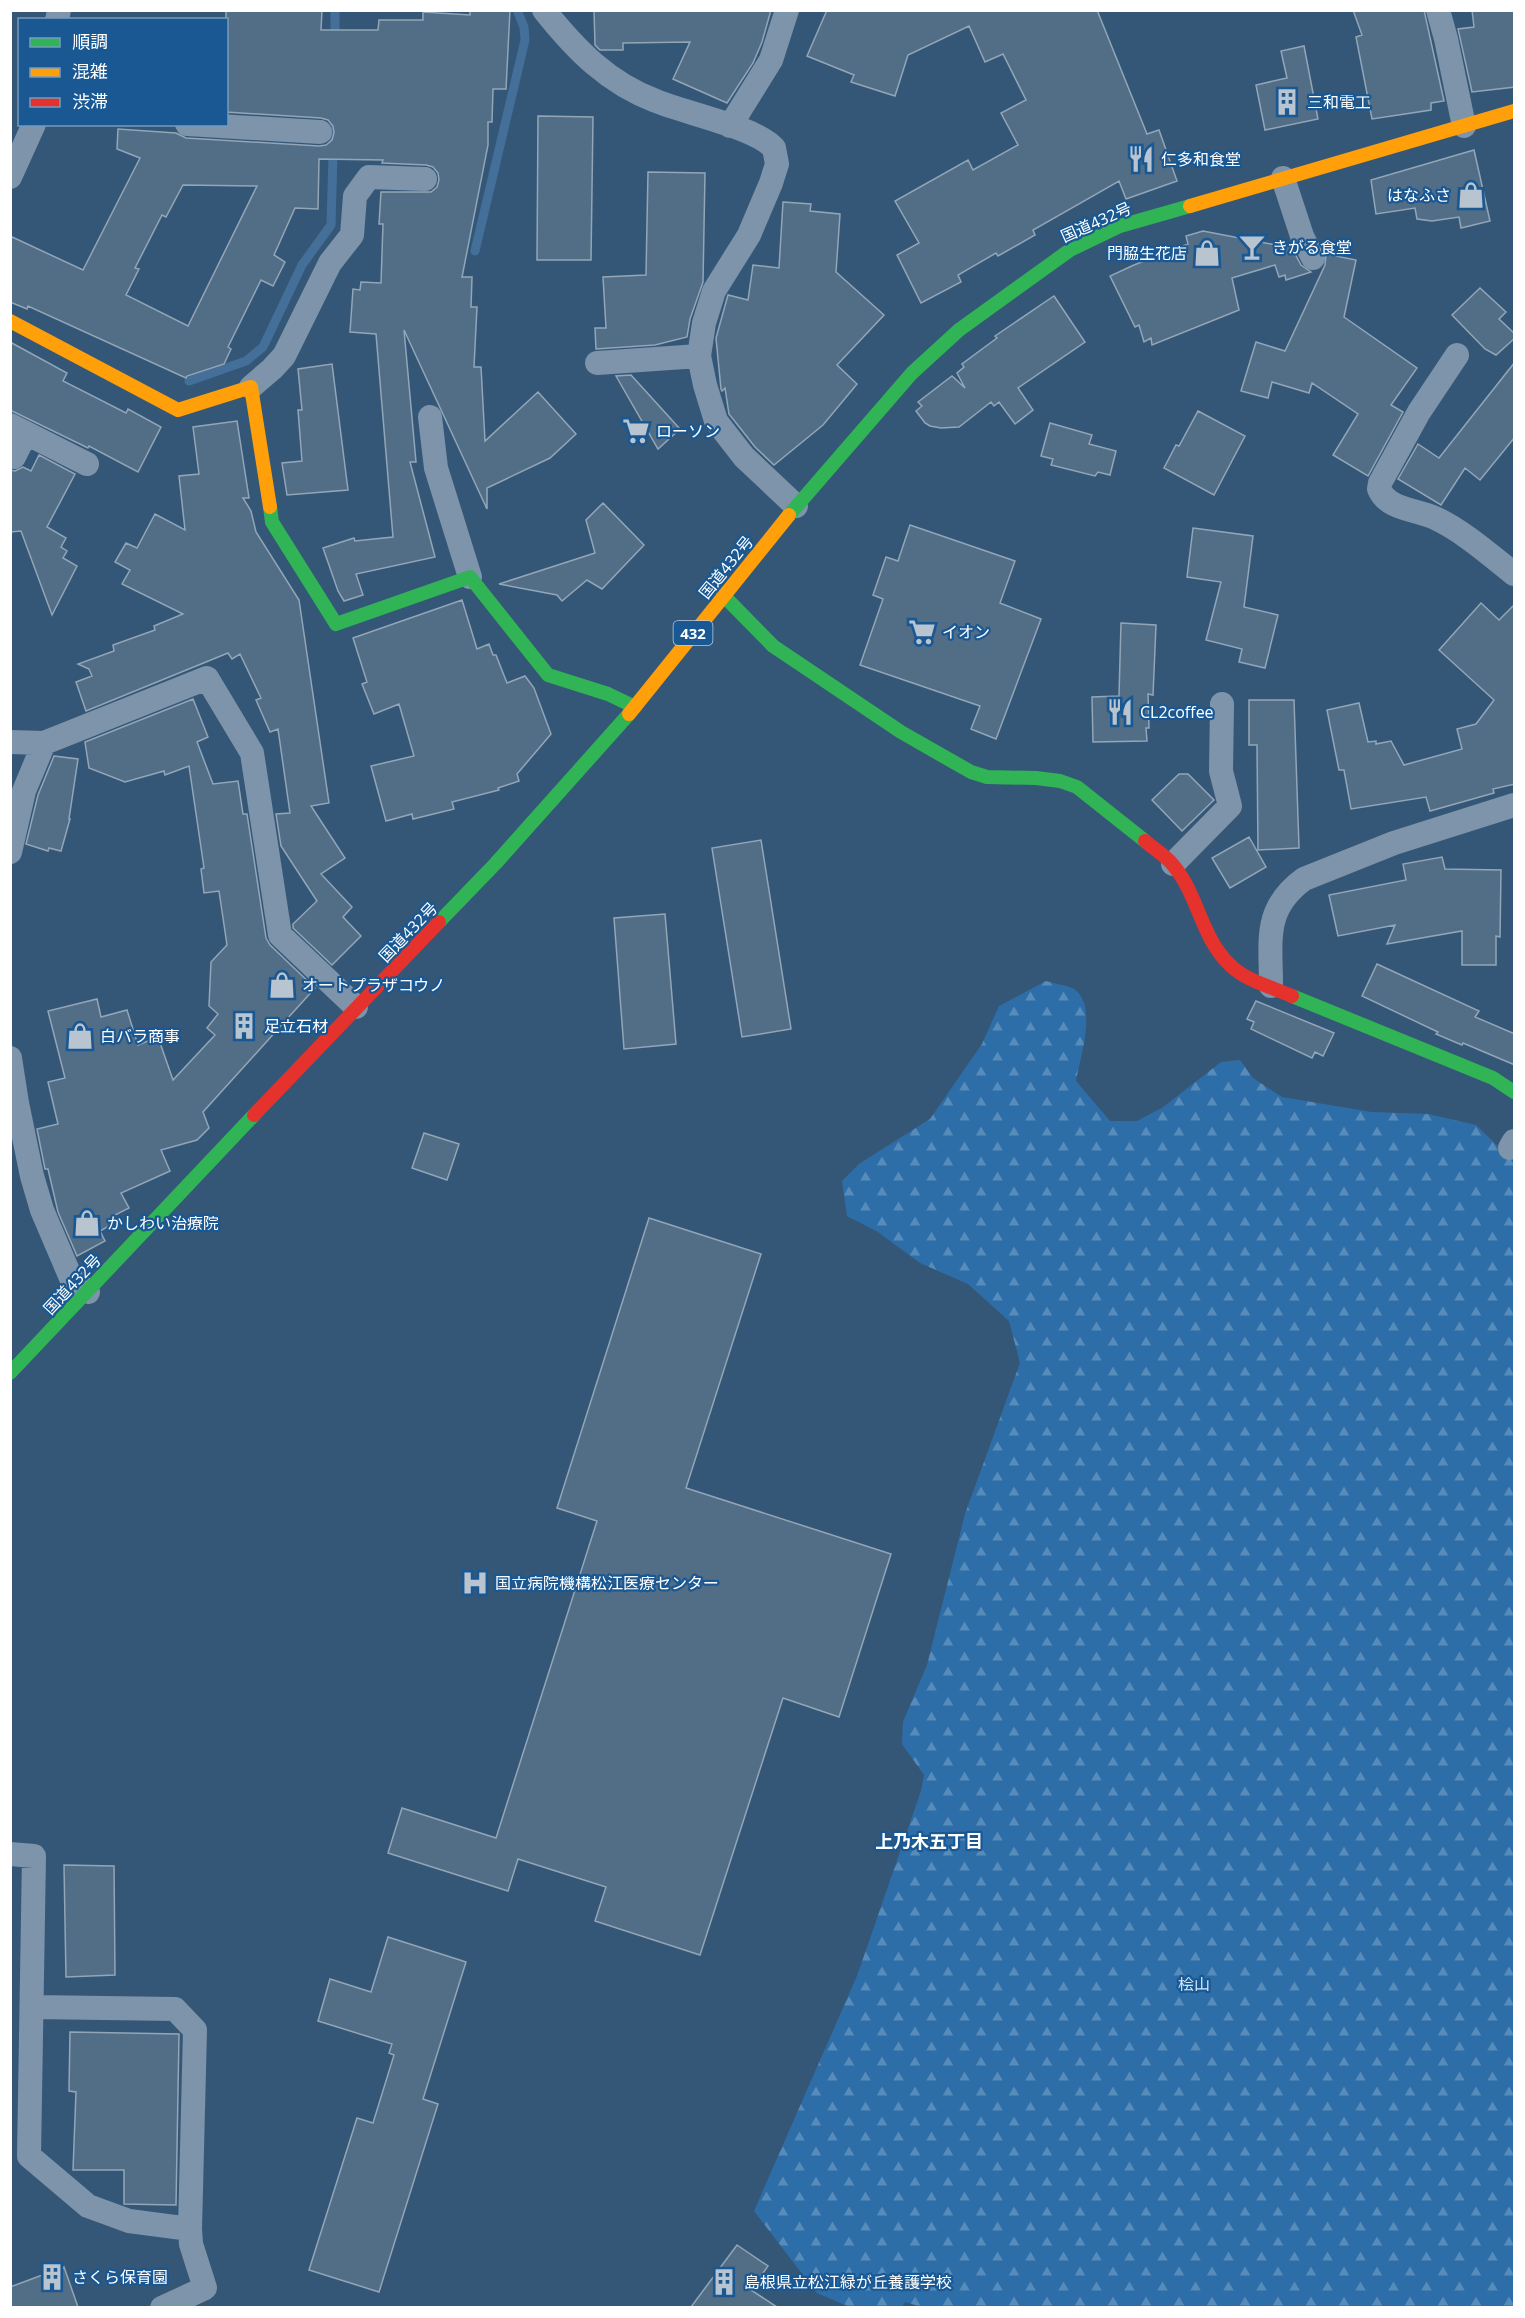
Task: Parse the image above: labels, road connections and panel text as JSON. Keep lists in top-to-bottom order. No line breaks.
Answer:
{"streets":{"main road":["国道432号","432"]},"districts":["上乃木五丁目"],"parks":["桧山"],"places":{"building":["三和電工","足立石材","さくら保育園","島根県立松江緑が丘養護学校"],"restaurant":["仁多和食堂","CL2coffee"],"shop":["はなふさ","門脇生花店","オートプラザコウノ","白バラ商事","かしわい治療院"],"bar":["きがる食堂"],"supermarket":["ローソン","イオン"],"hospital":["国立病院機構松江医療センター"]},"legend":["順調","混雑","渋滞"]}
